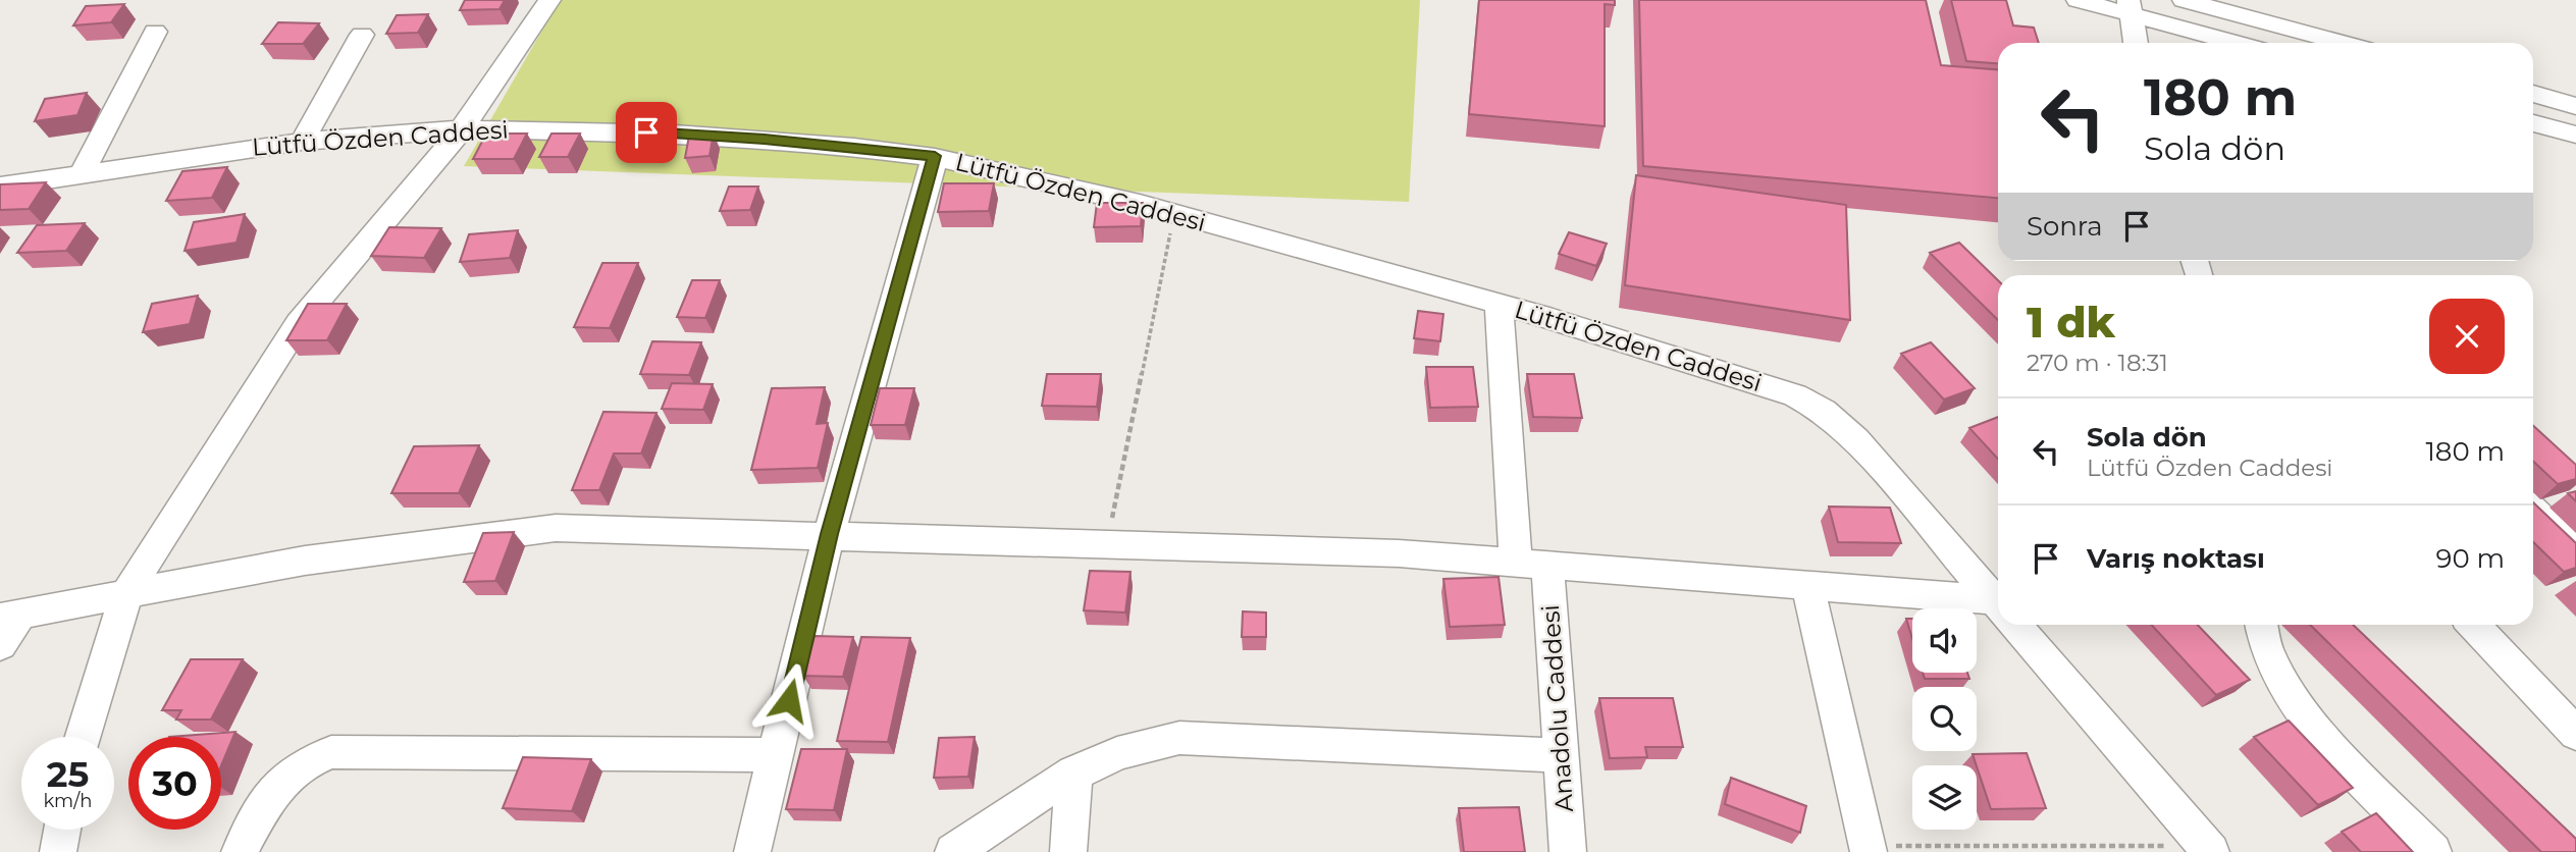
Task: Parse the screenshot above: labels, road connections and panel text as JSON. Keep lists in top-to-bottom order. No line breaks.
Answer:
{"streets":{"street":["Lütfü Özden Caddesi","Anadolu Caddesi"]},"crossings":[["Lütfü Özden Caddesi","Anadolu Caddesi"]],"page":{"turn":["180 m","Sola dön"],"then":"Sonra","heading":["1 dk","270 m · 18:31"],"list":[{"name":"Sola dön","note":"Lütfü Özden Caddesi","value":"180 m"},{"name":"Varış noktası","value":"90 m"}],"speed":"25 km/h","limit":"30"}}
